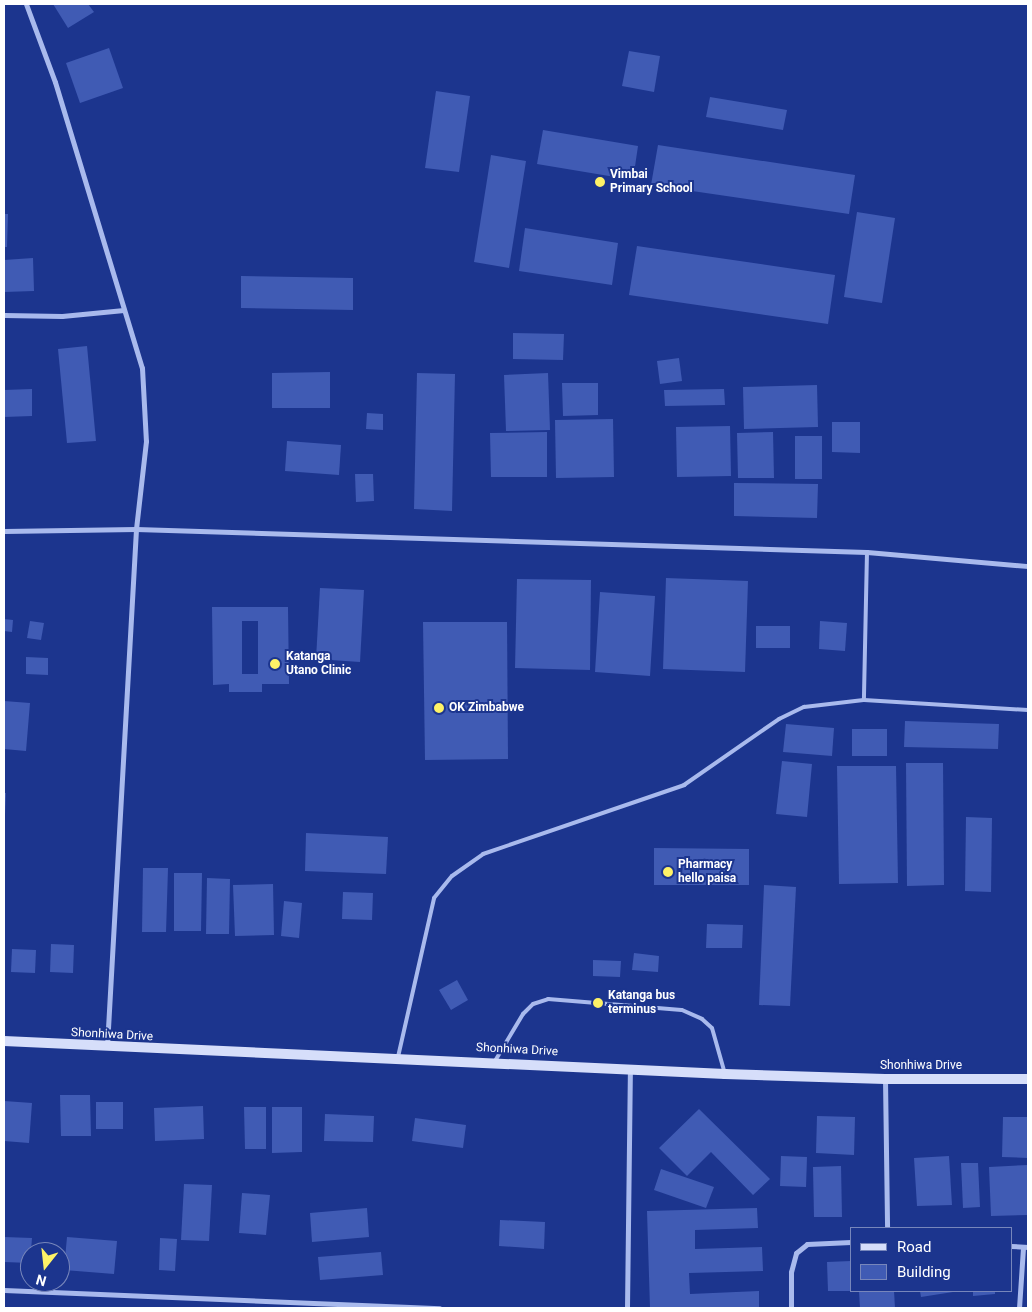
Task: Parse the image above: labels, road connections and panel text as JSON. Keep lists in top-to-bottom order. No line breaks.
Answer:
{"streets":{"street":["Shonhiwa Drive"]},"places":["Vimbai Primary School","Katanga Utano Clinic","OK Zimbabwe","Pharmacy hello paisa","Katanga bus terminus"],"legend":["Road","Building"],"north":"bottom"}
